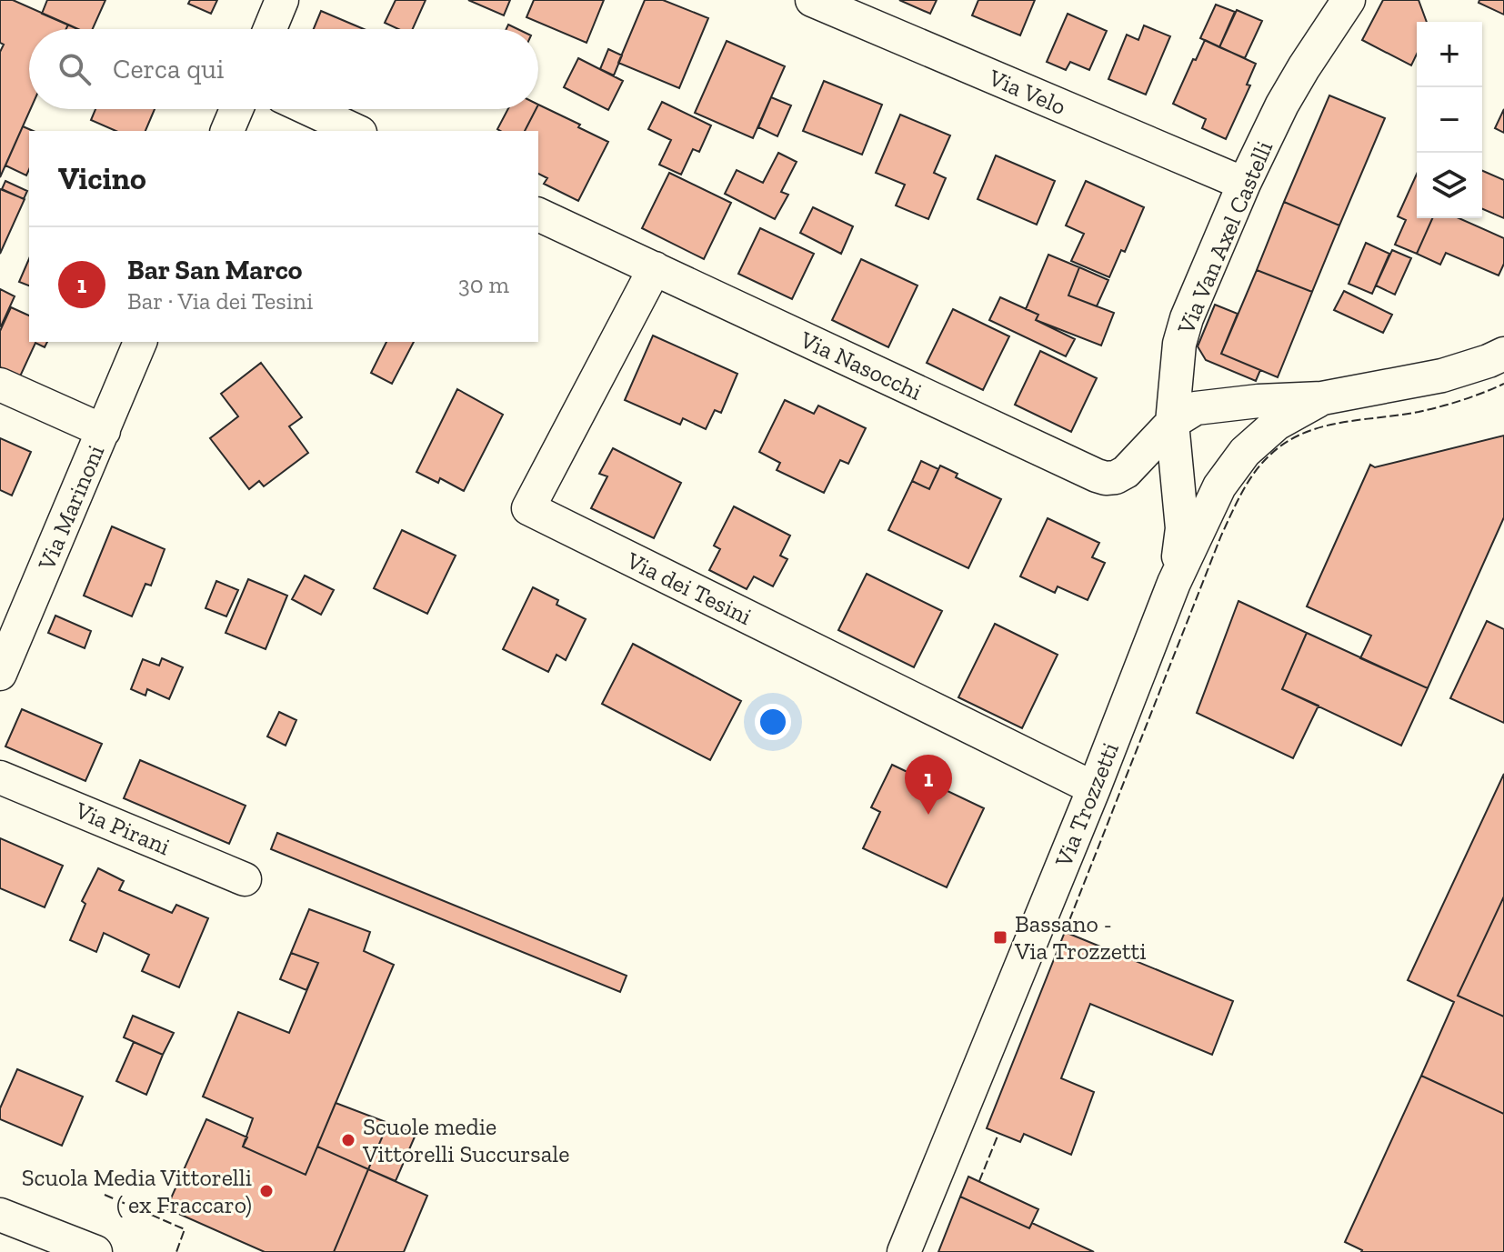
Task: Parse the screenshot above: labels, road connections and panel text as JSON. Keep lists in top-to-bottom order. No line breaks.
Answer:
{"streets":{"street":["Via Velo","Via Van Axel Castelli","Via Nasocchi","Via Marinoni","Via dei Tesini","Via Trozzetti","Via Pirani"]},"crossings":[["Via Velo","Via Van Axel Castelli"],["Via Van Axel Castelli","Via Nasocchi"],["Via Van Axel Castelli","Via Trozzetti"],["Via Nasocchi","Via dei Tesini"],["Via Nasocchi","Via Trozzetti"],["Via dei Tesini","Via Trozzetti"]],"places":{"transit":["Bassano - Via Trozzetti"],"other":["Scuole medie Vittorelli Succursale","Scuola Media Vittorelli ( ex Fraccaro)"]},"page":{"map_buttons":["+","−"],"search":"Cerca qui","heading":"Vicino","list":[{"mark":"1","name":"Bar San Marco","note":"Bar · Via dei Tesini","value":"30 m"}],"pins":"1"}}
